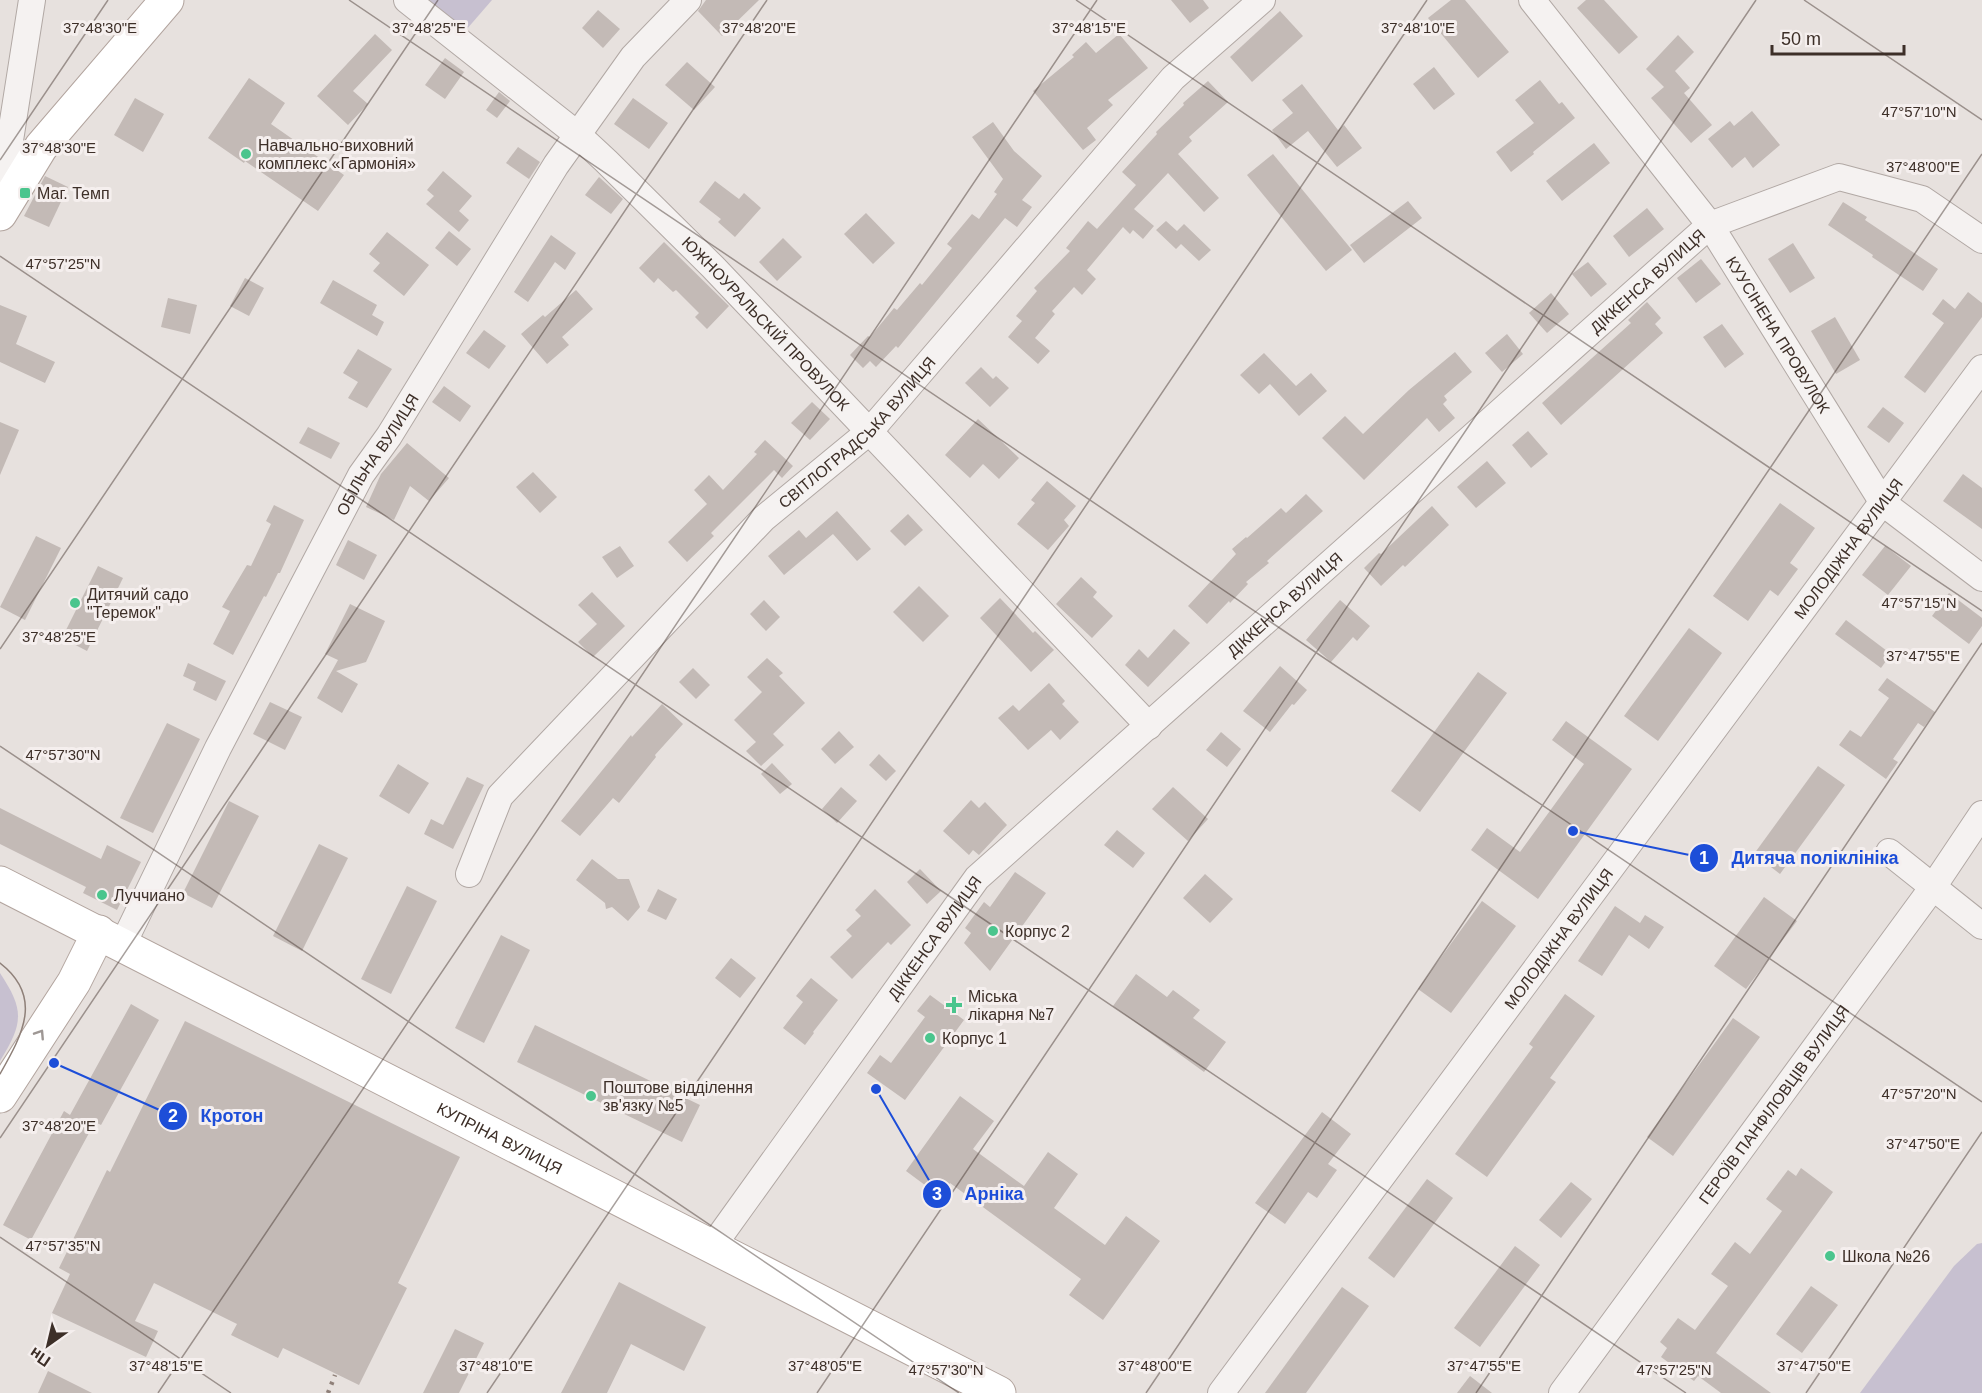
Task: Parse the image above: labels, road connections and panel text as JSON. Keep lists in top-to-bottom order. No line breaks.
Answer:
{"streets":{"main road":["КУПРІНА ВУЛИЦЯ"],"street":["ДІККЕНСА ВУЛИЦЯ","ЮЖНОУРАЛЬСКІЙ ПРОВУЛОК","КУУСІНЕНА ПРОВУЛОК","СВІТЛОГРАДСЬКА ВУЛИЦЯ","ОБІЛЬНА ВУЛИЦЯ","МОЛОДІЖНА ВУЛИЦЯ","ГЕРОЇВ ПАНФІЛОВЦІВ ВУЛИЦЯ"]},"crossings":[["ДІККЕНСА ВУЛИЦЯ","ЮЖНОУРАЛЬСКІЙ ПРОВУЛОК"],["ДІККЕНСА ВУЛИЦЯ","КУУСІНЕНА ПРОВУЛОК"],["ДІККЕНСА ВУЛИЦЯ","КУПРІНА ВУЛИЦЯ"],["ЮЖНОУРАЛЬСКІЙ ПРОВУЛОК","СВІТЛОГРАДСЬКА ВУЛИЦЯ"],["ЮЖНОУРАЛЬСКІЙ ПРОВУЛОК","ОБІЛЬНА ВУЛИЦЯ"],["КУУСІНЕНА ПРОВУЛОК","МОЛОДІЖНА ВУЛИЦЯ"],["ОБІЛЬНА ВУЛИЦЯ","КУПРІНА ВУЛИЦЯ"]],"places":{"other":["Навчально-виховний комплекс «Гармонія»","Дитячий садо \"Теремок\"","Дитяча поліклініка","Луччиано","Корпус 2","Корпус 1","Кротон","Арніка","Поштове відділення зв'язку №5","Школа №26"],"transit":["Маг. Темп"],"health":["Міська лікарня №7"]},"scale_bar":"50 m","north":"bottom left","coordinates":["37°48'30\"E","37°48'25\"E","37°48'20\"E","37°48'15\"E","37°48'10\"E","47°57'10\"N","37°48'00\"E","47°57'25\"N","47°57'15\"N","37°47'55\"E","47°57'30\"N","47°57'20\"N","37°47'50\"E","47°57'35\"N","37°48'05\"E"]}
